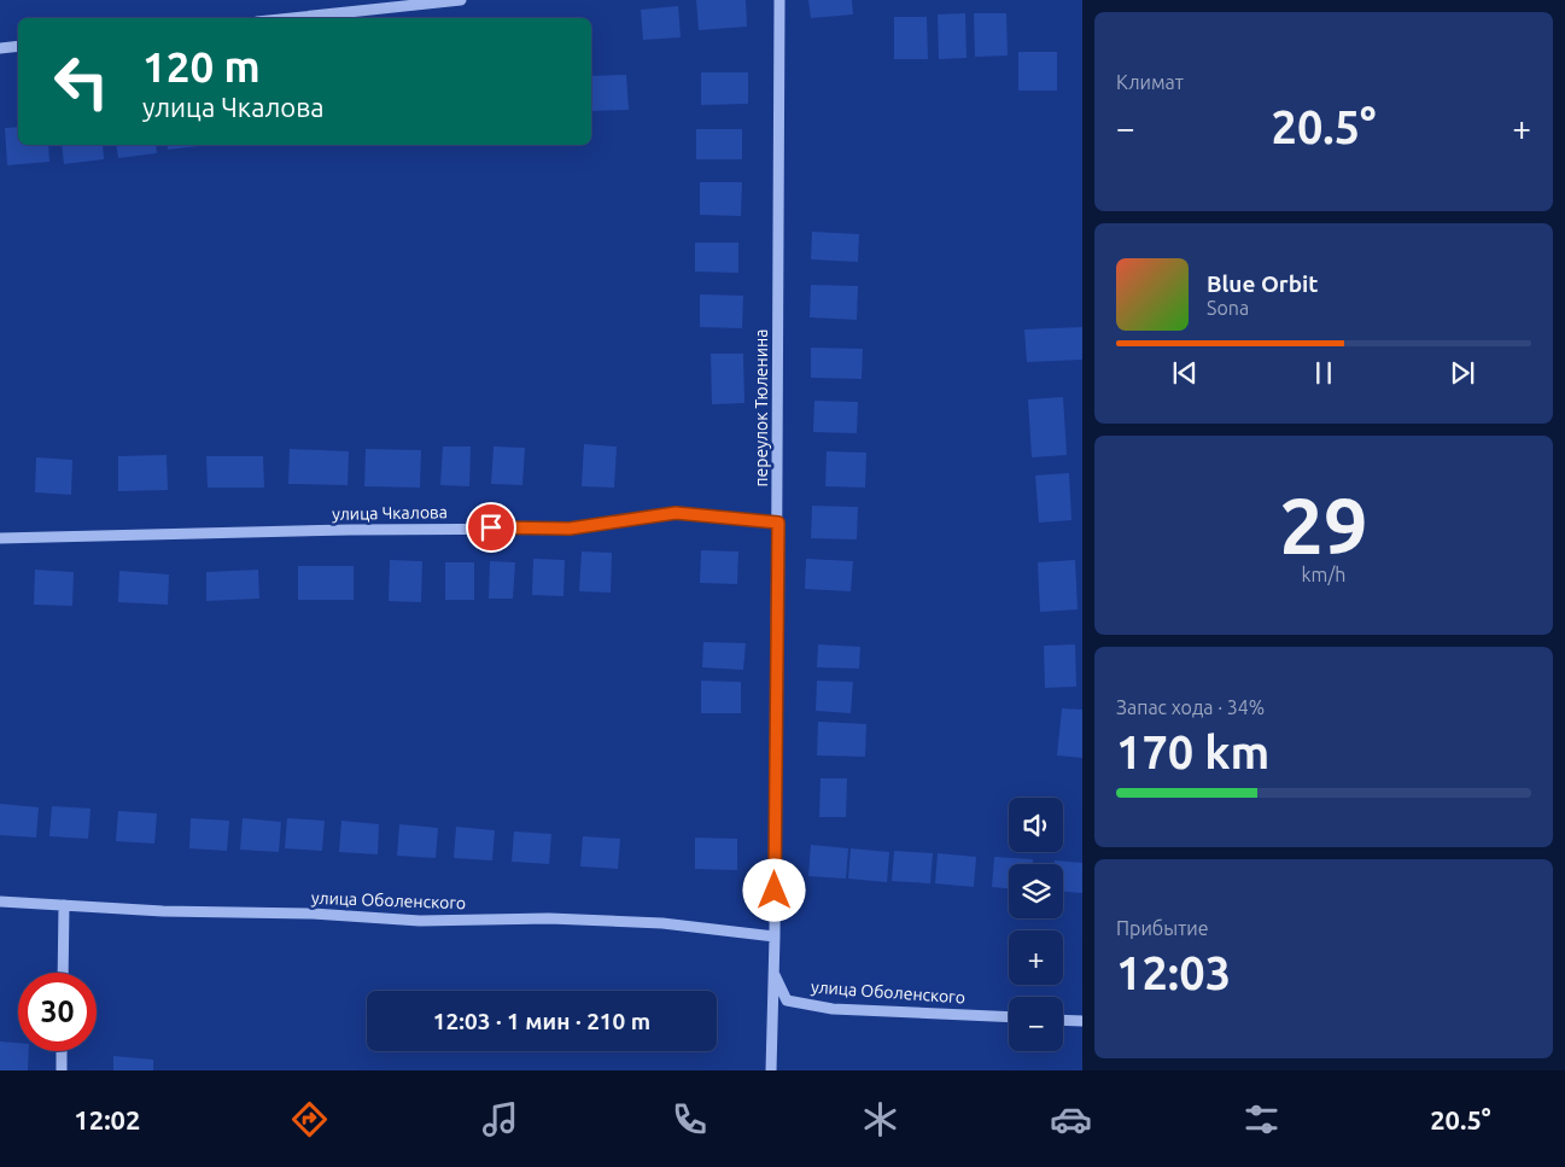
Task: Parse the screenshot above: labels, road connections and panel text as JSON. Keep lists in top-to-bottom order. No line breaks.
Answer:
{"streets":{"street":["переулок Тюленина","улица Чкалова","улица Оболенского"]},"crossings":[["переулок Тюленина","улица Чкалова"],["переулок Тюленина","улица Оболенского"]],"page":{"tile":["Климат",["29","km/h"],["Запас хода · 34%","170 km"],["Прибытие","12:03"]],"turn":["120 m","улица Чкалова"],"heat":["−","20.5°","+"],"song":["Blue Orbit","Sona"],"map_buttons":["+","−"],"limit":"30","trip":"12:03 · 1 мин · 210 m","tabs":["12:02","20.5°"]}}
